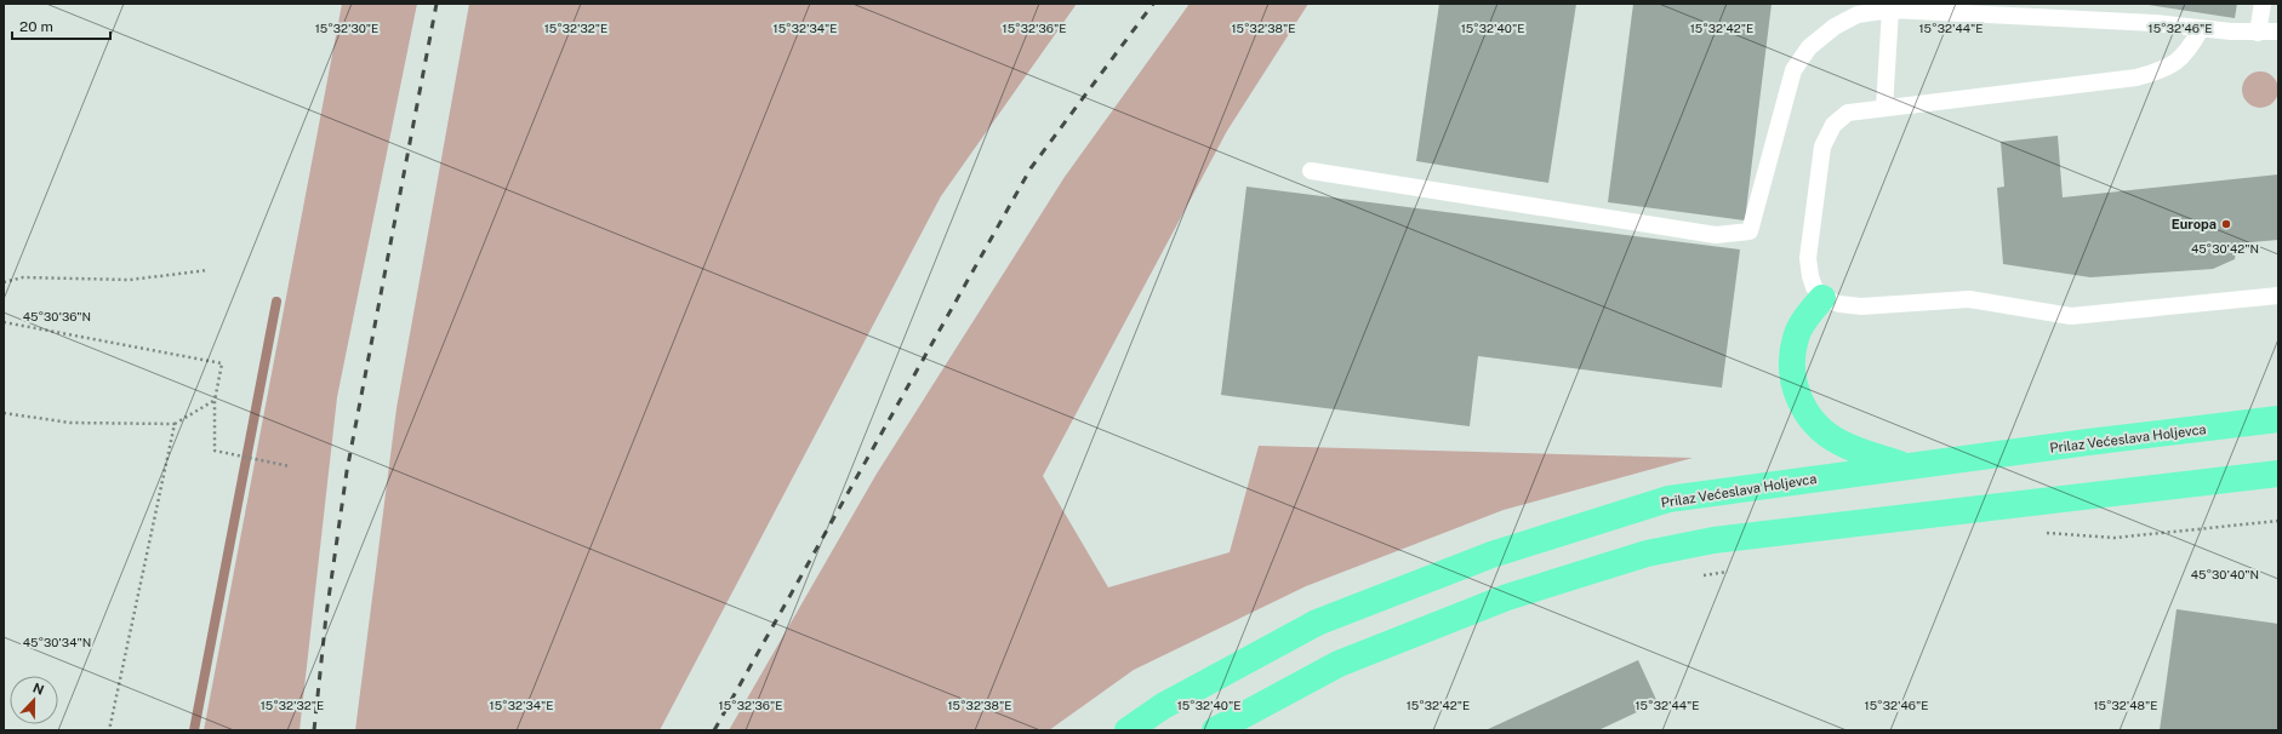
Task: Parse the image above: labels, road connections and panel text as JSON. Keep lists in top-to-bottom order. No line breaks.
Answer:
{"streets":{"highway":["Prilaz Većeslava Holjevca"]},"places":["Europa"],"scale_bar":"20 m","north":"top","coordinates":["15°32'44\"E","15°32'30\"E","15°32'32\"E","15°32'34\"E","15°32'36\"E","15°32'38\"E","15°32'40\"E","15°32'42\"E","15°32'46\"E","45°30'42\"N","45°30'36\"N","45°30'40\"N","45°30'34\"N","15°32'48\"E"]}
